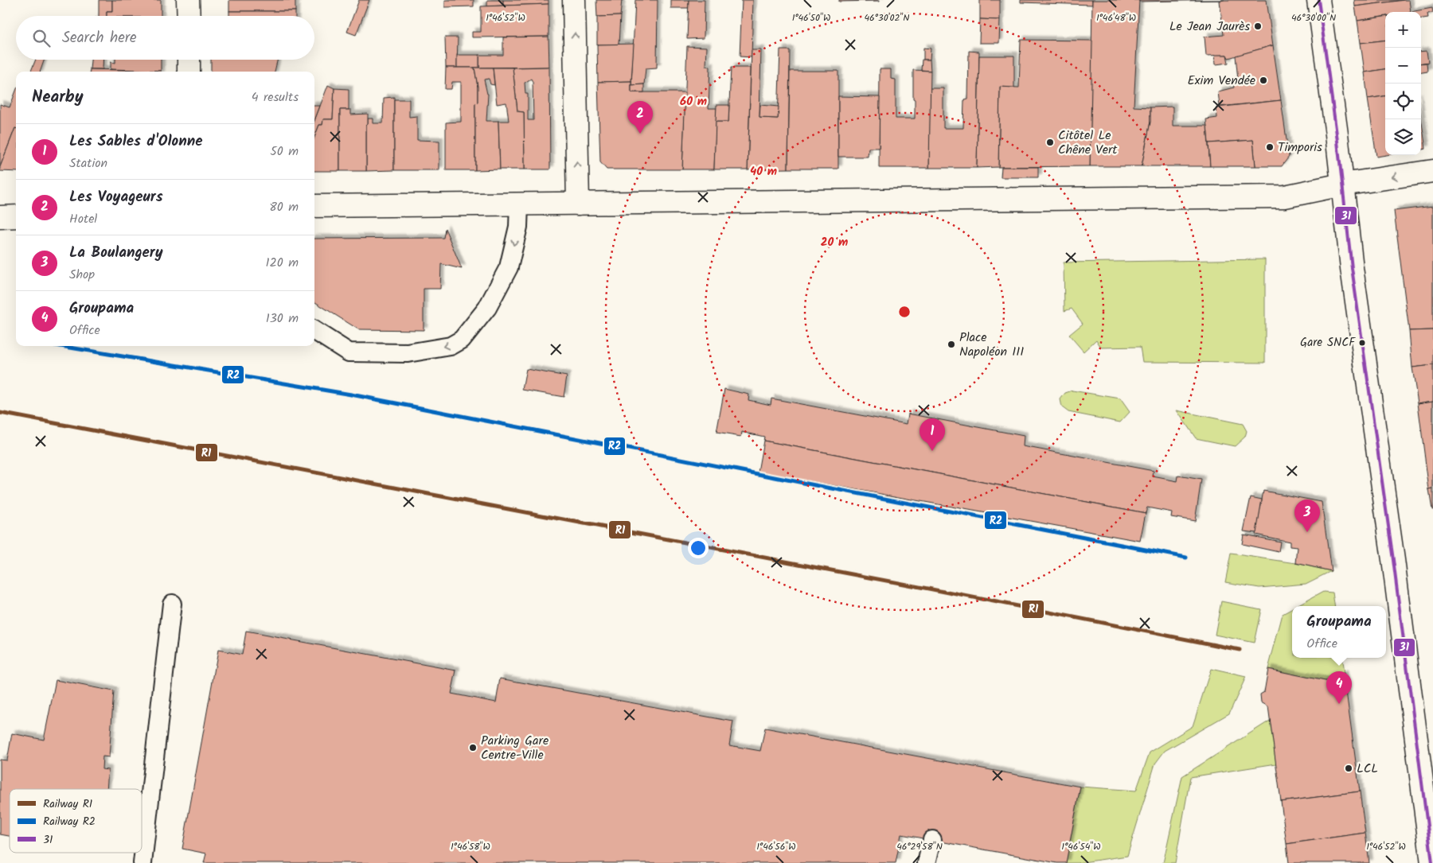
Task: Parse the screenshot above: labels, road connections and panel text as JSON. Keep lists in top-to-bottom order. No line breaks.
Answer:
{"places":["Le Jean Jaurès","Exim Vendée","Citôtel Le Chêne Vert","Timporis","Gare SNCF","Place Napoléon III","Parking Gare Centre-Ville","LCL"],"lines":["transit line 31","rail line R2","rail line R1"],"legend":["Railway R1","Railway R2","31"],"page":{"map_buttons":["+","−"],"search":"Search here","heading":["Nearby","4 results"],"pins":["2","1","3","4"],"list":[{"mark":"1","name":"Les Sables d'Olonne","note":"Station","value":"50 m"},{"mark":"2","name":"Les Voyageurs","note":"Hotel","value":"80 m"},{"mark":"3","name":"La Boulangery","note":"Shop","value":"120 m"},{"mark":"4","name":"Groupama","note":"Office","value":"130 m"}],"popup":["Groupama","Office"]},"coordinates":["1°46'52\"W","1°46'50\"W","1°46'48\"W","46°30'02\"N","46°30'00\"N","46°29'58\"N","1°46'58\"W","1°46'56\"W","1°46'54\"W"],"rings":["60 m","40 m","20 m"]}
